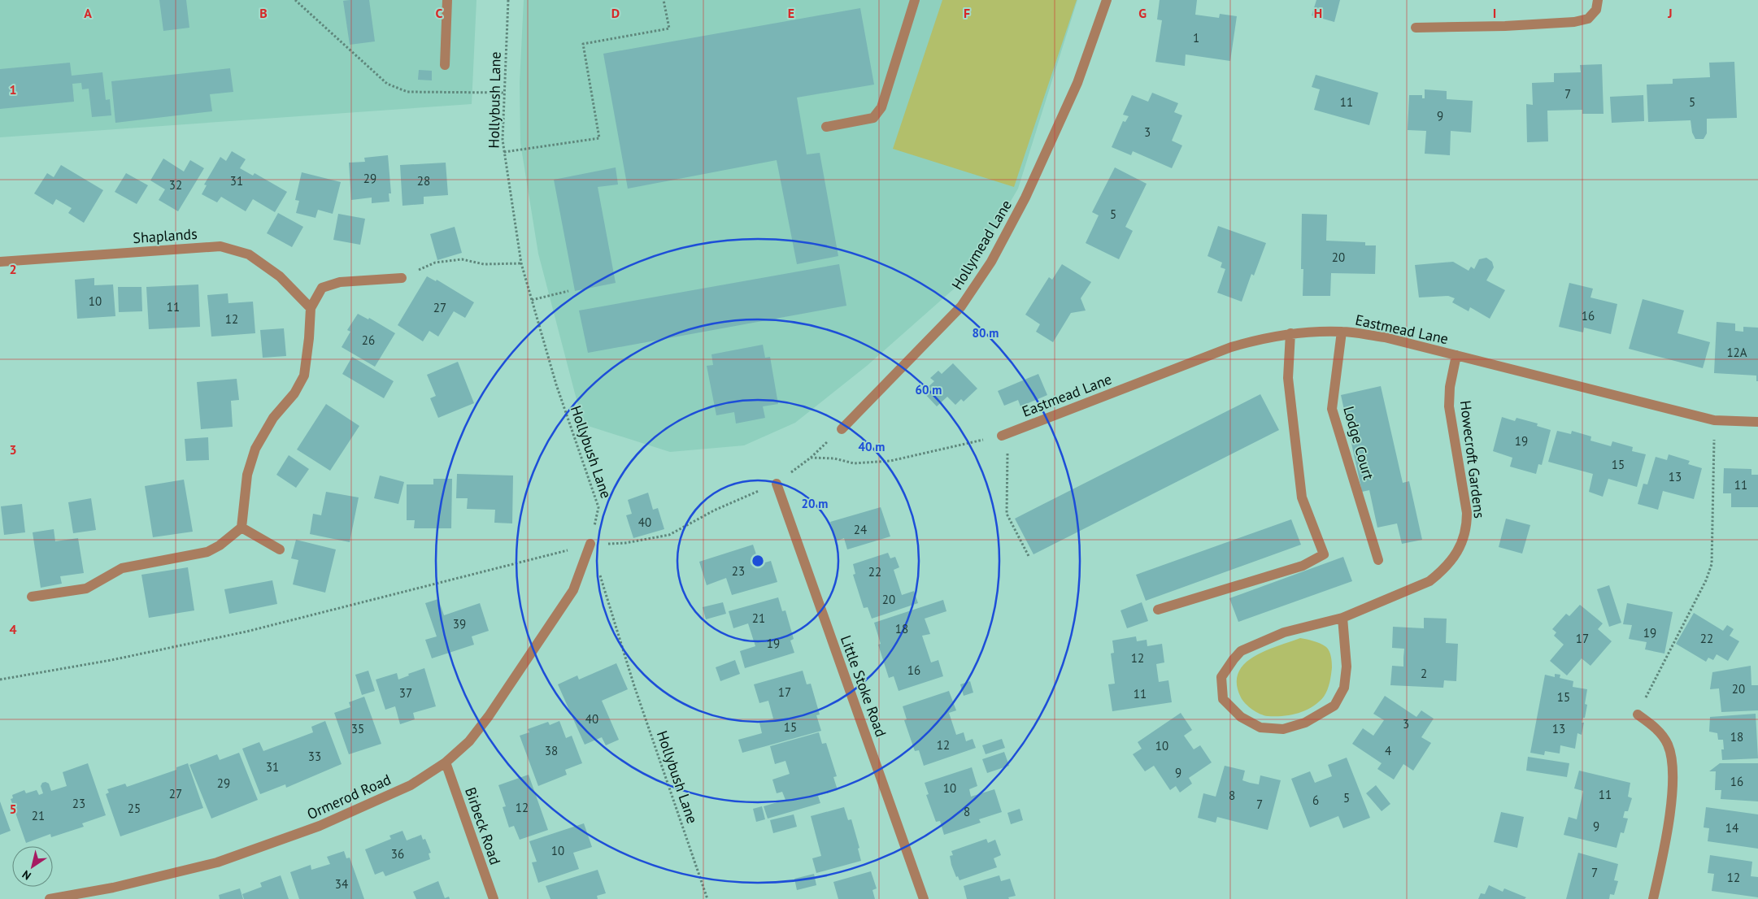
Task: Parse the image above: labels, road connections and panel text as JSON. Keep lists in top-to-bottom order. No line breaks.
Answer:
{"streets":{"street":["Shaplands","Hollymead Lane","Eastmead Lane","Lodge Court","Howecroft Gardens","Little Stoke Road","Ormerod Road","Birbeck Road"],"path":["Hollybush Lane"]},"crossings":[["Hollybush Lane","Ormerod Road"],["Eastmead Lane","Lodge Court"],["Eastmead Lane","Howecroft Gardens"],["Ormerod Road","Birbeck Road"]],"house_numbers":["1","7","11","5","9","3","29","31","28","32","5","20","10","11","27","16","12","26","12A","19","15","13","11","40","24","23","22","20","21","39","18","19","17","22","19","12","16","2","20","17","37","11","15","40","3","15","35","13","18","12","10","38","4","33","31","9","16","29","10","27","11","8","5","6","23","7","12","25","8","21","9","14","10","36","7","12","34"],"north":"bottom left","grid":{"columns":["A","B","C","D","E","F","G","H","I","J"],"rows":["1","2","3","4","5"]},"rings":["80 m","60 m","40 m","20 m"]}
